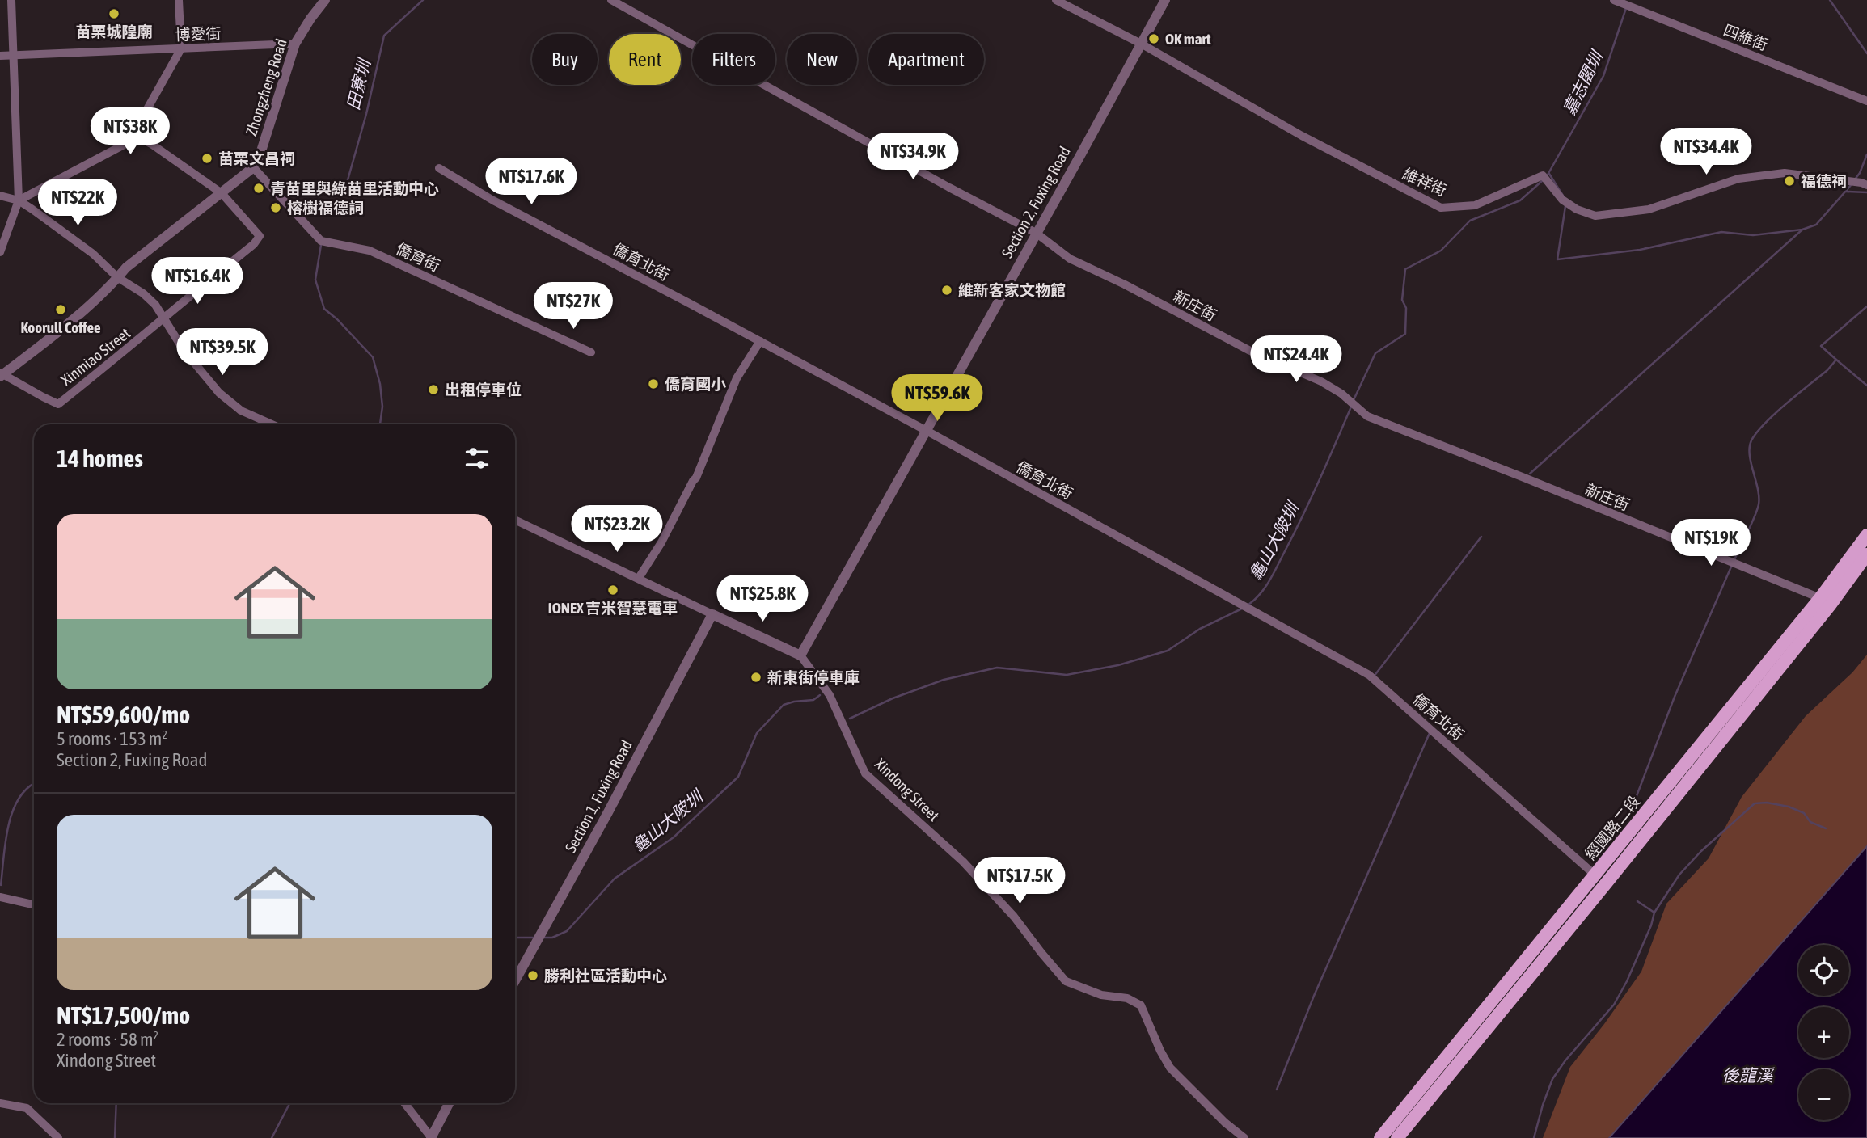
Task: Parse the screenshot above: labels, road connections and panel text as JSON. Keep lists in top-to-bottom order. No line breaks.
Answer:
{"streets":{"main road":["經國路二段"],"street":["博愛街","四維街","Zhongzheng Road","維祥街","Section 2, Fuxing Road","僑育街","僑育北街","新庄街","Xinmiao Street","Xindong Street","Section 1, Fuxing Road"]},"crossings":[["博愛街","Zhongzheng Road"],["Zhongzheng Road","僑育街"],["Zhongzheng Road","Xinmiao Street"],["維祥街","Section 2, Fuxing Road"],["Section 2, Fuxing Road","僑育北街"],["Section 2, Fuxing Road","新庄街"],["Section 2, Fuxing Road","Xindong Street"],["僑育北街","經國路二段"],["新庄街","經國路二段"],["Xindong Street","Section 1, Fuxing Road"]],"water":["嘉志閣圳","田寮圳","龜山大陂圳","後龍溪"],"places":["苗栗城隍廟","OK mart","苗栗文昌祠","福德祠","青苗里與綠苗里活動中心","榕樹福德詞","維新客家文物館","Koorull Coffee","僑育國小","出租停車位","IONEX 吉米智慧電車","新東街停車庫","勝利社區活動中心"],"page":{"chip":["Buy","Rent","Filters","New","Apartment"],"price":["NT$38K","NT$34.4K","NT$34.9K","NT$17.6K","NT$22K","NT$16.4K","NT$27K","NT$39.5K","NT$24.4K","NT$59.6K","NT$23.2K","NT$19K","NT$25.8K","NT$17.5K"],"heading":"14 homes","list":[{"name":"NT$59,600/mo","note":"5 rooms · 153 m² · Section 2, Fuxing Road"},{"name":"NT$17,500/mo","note":"2 rooms · 58 m² · Xindong Street"}],"map_buttons":["+","−"]}}
